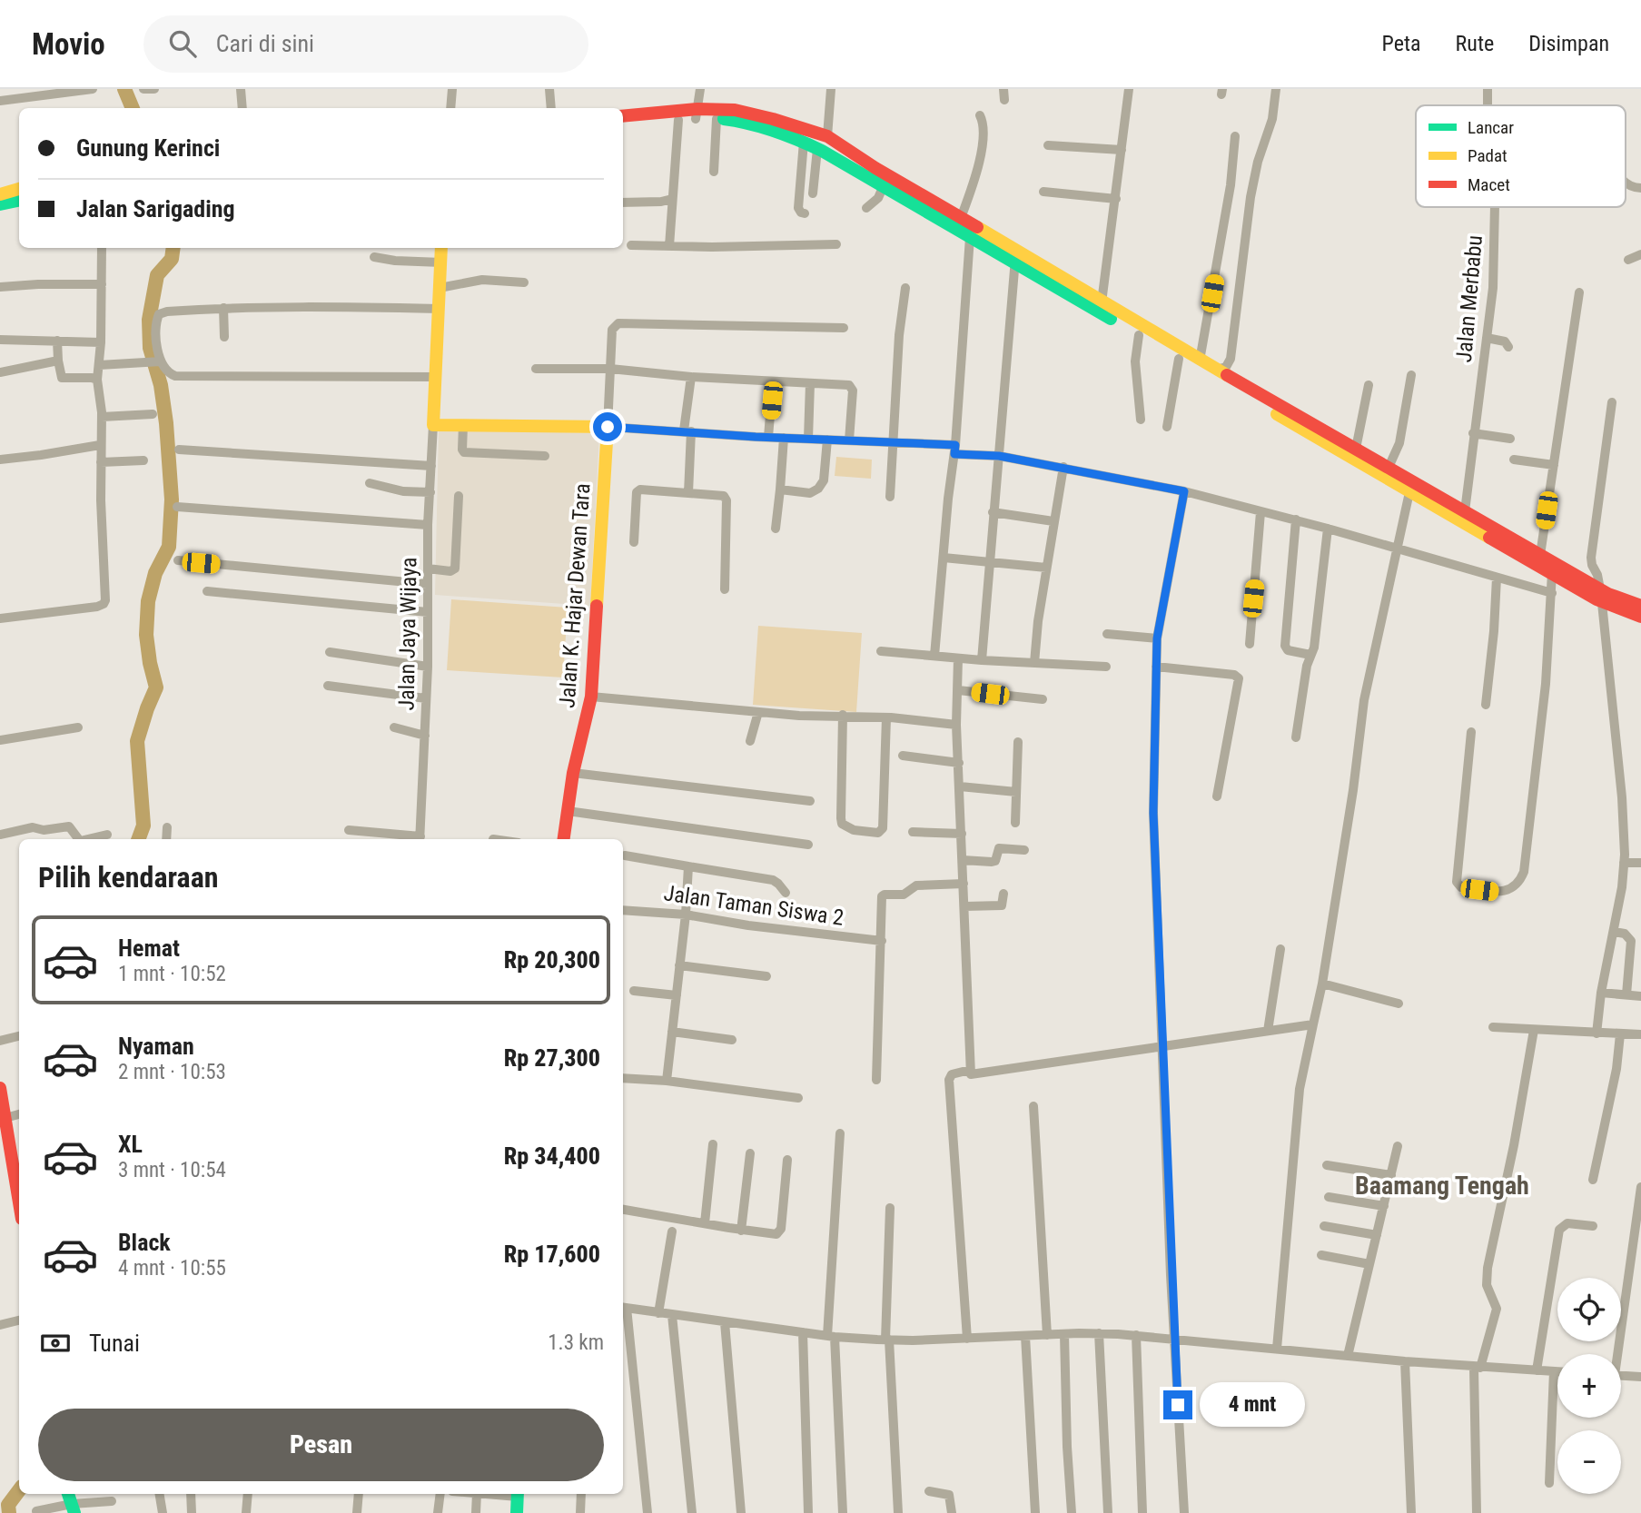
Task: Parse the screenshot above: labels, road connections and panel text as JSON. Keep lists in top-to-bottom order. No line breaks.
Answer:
{"streets":{"main road":["Jalan K. Hajar Dewan Tara"],"street":["Jalan Merbabu","Jalan Jaya Wijaya","Jalan Taman Siswa 2"]},"districts":["Baamang Tengah"],"legend":["Lancar","Padat","Macet"],"page":{"header":"Movio","search":"Cari di sini","nav":["Peta","Rute","Disimpan"],"banner":["Gunung Kerinci","Jalan Sarigading"],"heading":"Pilih kendaraan","list":[{"name":"Hemat","note":"1 mnt · 10:52","value":"Rp 20,300"},{"name":"Nyaman","note":"2 mnt · 10:53","value":"Rp 27,300"},{"name":"XL","note":"3 mnt · 10:54","value":"Rp 34,400"},{"name":"Black","note":"4 mnt · 10:55","value":"Rp 17,600"}],"map_buttons":["+","−"],"pay":["Tunai","1.3 km"],"bubble":"4 mnt","buttons":"Pesan"}}
